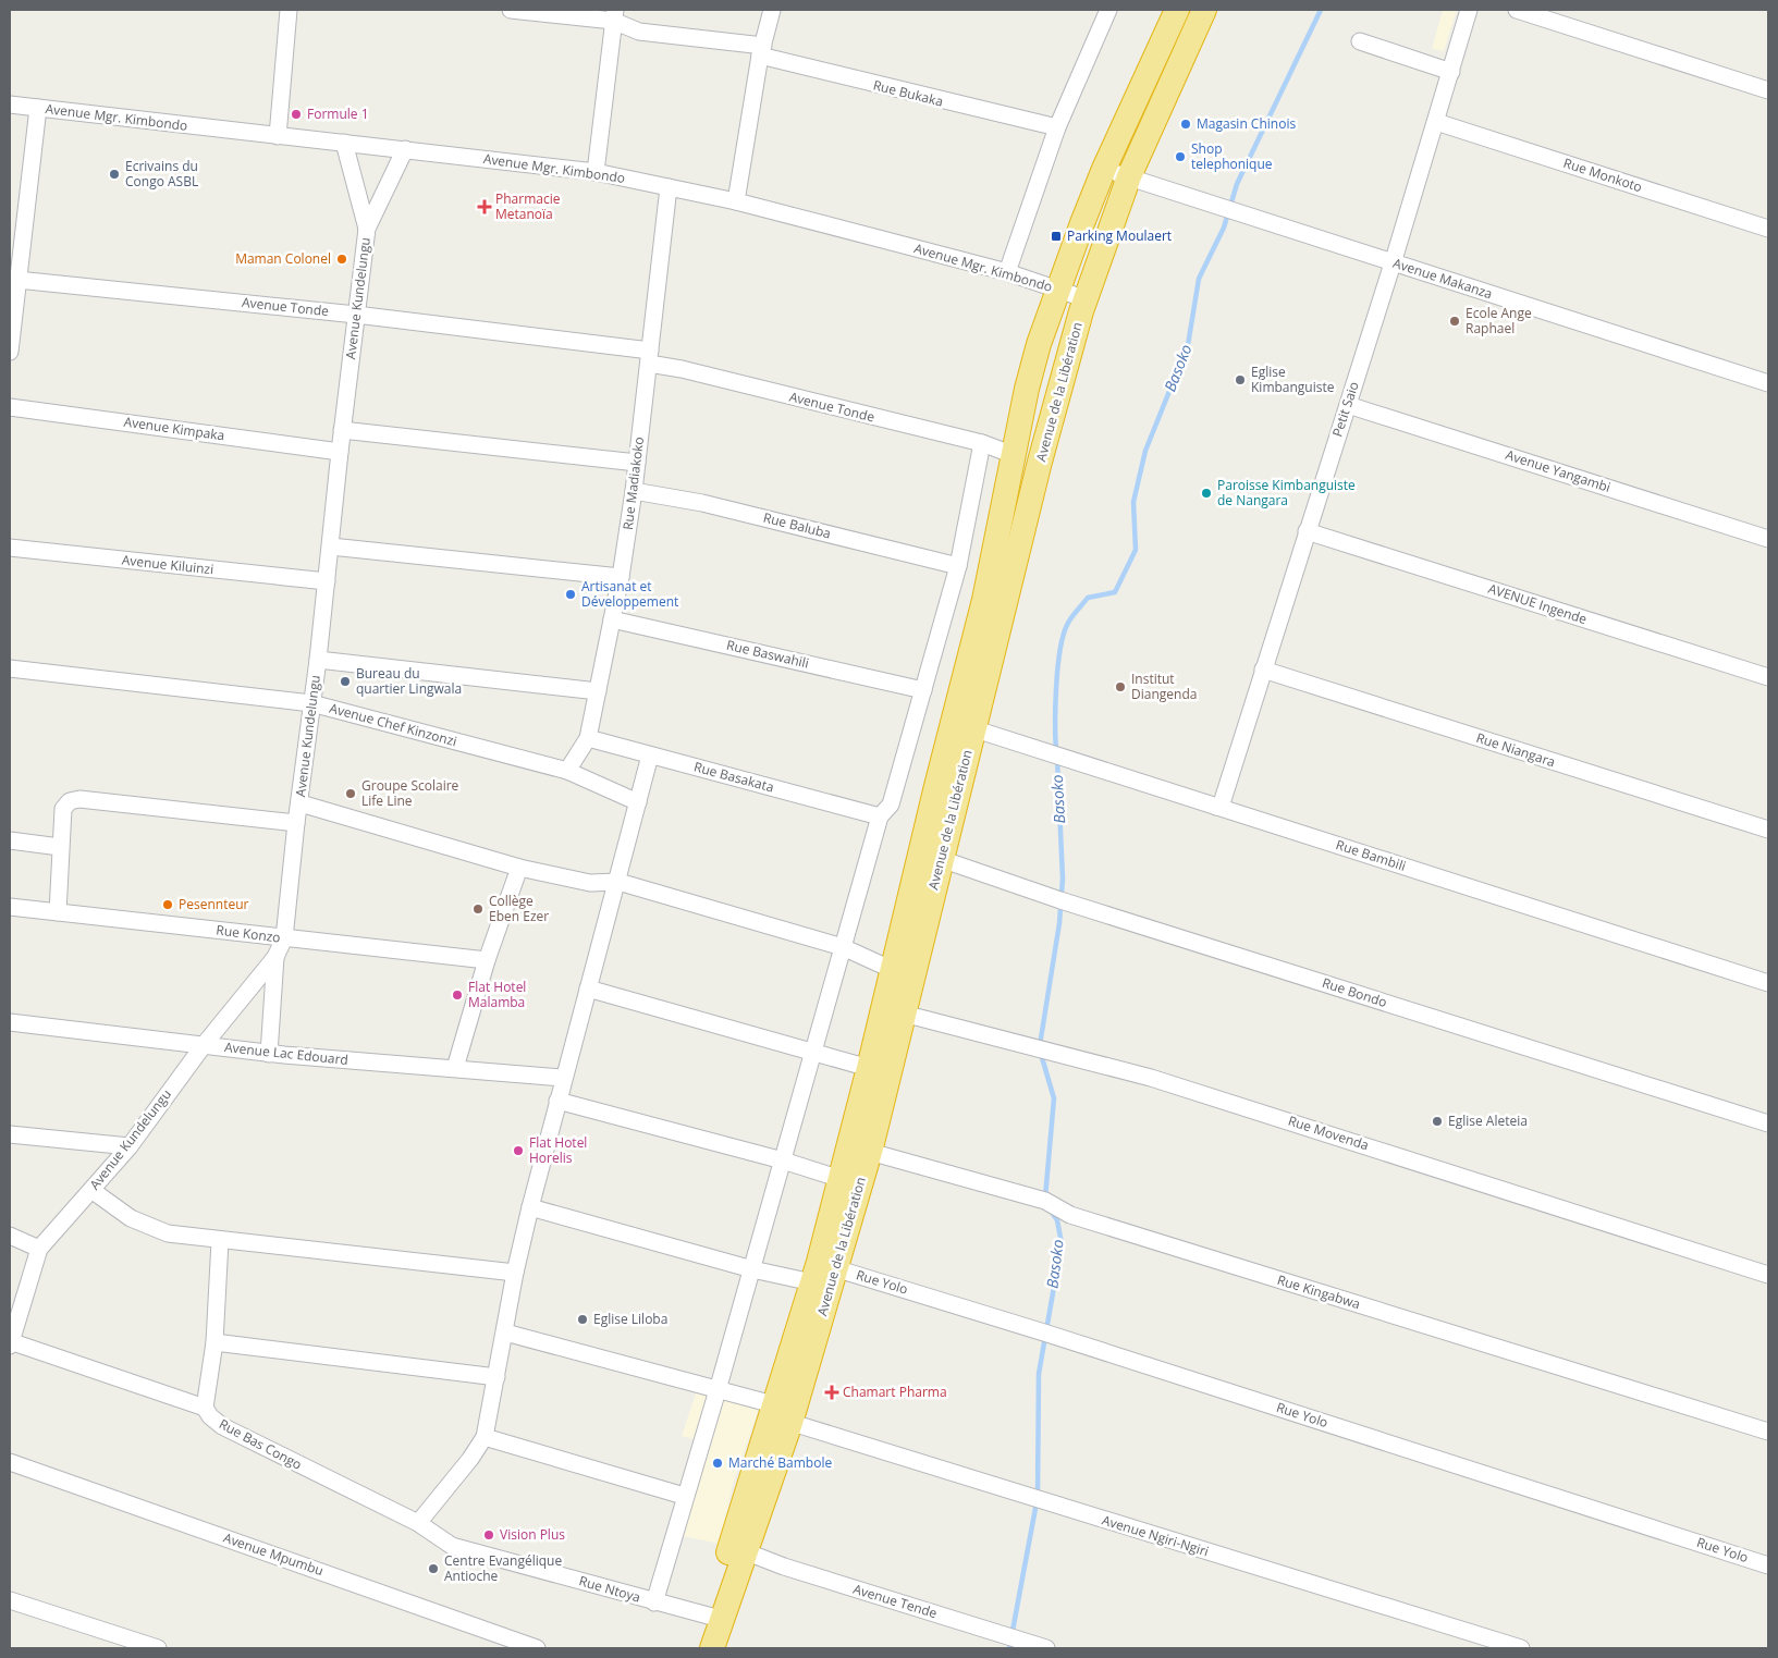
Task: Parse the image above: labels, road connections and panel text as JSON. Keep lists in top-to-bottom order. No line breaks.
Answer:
{"streets":{"highway":["Avenue de la Libération"],"street":["Rue Bukaka","Avenue Mgr. Kimbondo","Rue Monkoto","Avenue Makanza","Avenue Kundelungu","Avenue Tonde","Petit Saio","Avenue Kimpaka","Avenue Yangambi","Rue Madiakoko","Rue Baluba","Avenue Kiluinzi","AVENUE Ingende","Rue Baswahili","Avenue Chef Kinzonzi","Rue Niangara","Rue Basakata","Rue Bambili","Rue Konzo","Rue Bondo","Avenue Lac Edouard","Rue Movenda","Rue Yolo","Rue Kingabwa","Rue Bas Congo","Avenue Ngiri-Ngiri","Avenue Mpumbu","Rue Ntoya","Avenue Tende"]},"crossings":[["Avenue Mgr. Kimbondo","Avenue Kundelungu"],["Avenue Mgr. Kimbondo","Avenue de la Libération"],["Avenue Mgr. Kimbondo","Rue Madiakoko"],["Rue Monkoto","Petit Saio"],["Avenue Makanza","Avenue de la Libération"],["Avenue Makanza","Petit Saio"],["Avenue Kundelungu","Avenue Tonde"],["Avenue Kundelungu","Avenue Kimpaka"],["Avenue Kundelungu","Avenue Kiluinzi"],["Avenue Kundelungu","Avenue Chef Kinzonzi"],["Avenue Kundelungu","Rue Konzo"],["Avenue Kundelungu","Avenue Lac Edouard"],["Avenue Tonde","Avenue de la Libération"],["Avenue Tonde","Rue Madiakoko"],["Avenue de la Libération","Rue Bambili"],["Avenue de la Libération","Rue Bondo"],["Avenue de la Libération","Rue Movenda"],["Avenue de la Libération","Rue Yolo"],["Avenue de la Libération","Rue Kingabwa"],["Avenue de la Libération","Avenue Ngiri-Ngiri"],["Avenue de la Libération","Rue Ntoya"],["Avenue de la Libération","Avenue Tende"],["Petit Saio","Avenue Yangambi"],["Petit Saio","AVENUE Ingende"],["Petit Saio","Rue Niangara"],["Petit Saio","Rue Bambili"],["Rue Madiakoko","Rue Baluba"],["Rue Madiakoko","Rue Baswahili"],["Rue Madiakoko","Avenue Chef Kinzonzi"],["Rue Madiakoko","Rue Basakata"],["Rue Bas Congo","Rue Ntoya"]],"water":["Basoko"],"places":{"other":["Formule 1","Magasin Chinois","Shop telephonique","Ecrivains du Congo ASBL","Maman Colonel","Ecole Ange Raphael","Eglise Kimbanguiste","Paroisse Kimbanguiste de Nangara","Artisanat et Développement","Bureau du quartier Lingwala","Institut Diangenda","Groupe Scolaire Life Line","Pesennteur","Collège Eben Ezer","Flat Hotel Malamba","Eglise Aleteia","Flat Hotel Horelis","Eglise Liloba","Marché Bambole","Vision Plus","Centre Evangélique Antioche"],"health":["Pharmacie Metanoïa","Chamart Pharma"],"transit":["Parking Moulaert"]}}
